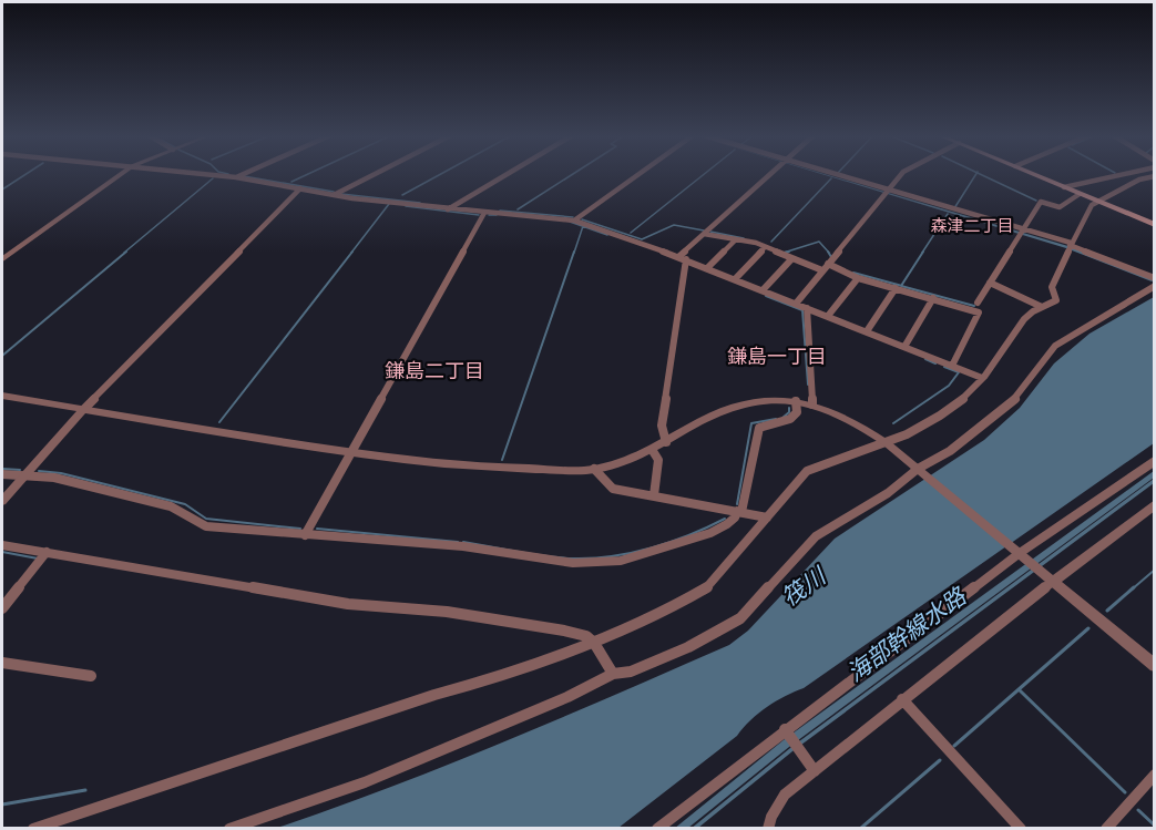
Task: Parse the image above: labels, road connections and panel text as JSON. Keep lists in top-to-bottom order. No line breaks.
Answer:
{"districts":["森津二丁目","鎌島一丁目","鎌島二丁目"],"water":["筏川","海部幹線水路"]}
